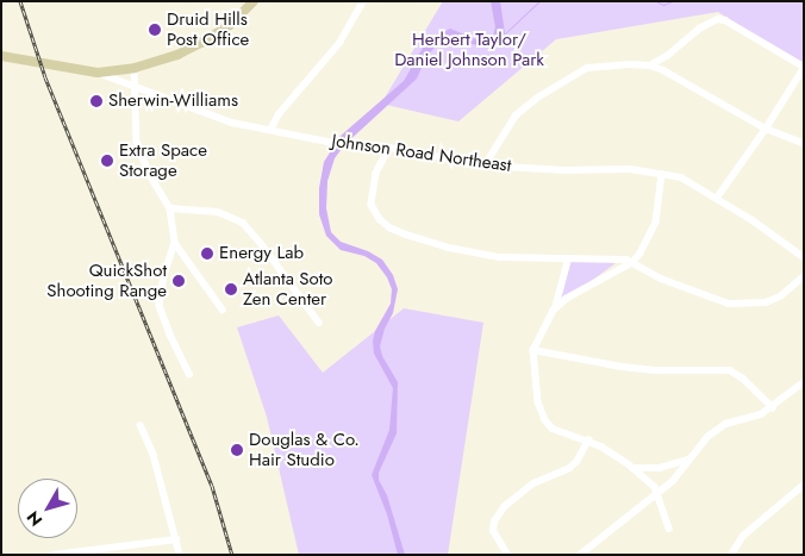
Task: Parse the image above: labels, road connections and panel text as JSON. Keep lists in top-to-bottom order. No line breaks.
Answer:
{"streets":{"street":["Johnson Road Northeast"]},"parks":["Herbert Taylor/ Daniel Johnson Park"],"places":["Druid Hills Post Office","Sherwin-Williams","Extra Space Storage","Energy Lab","QuickShot Shooting Range","Atlanta Soto Zen Center","Douglas & Co. Hair Studio"],"north":"bottom left"}
